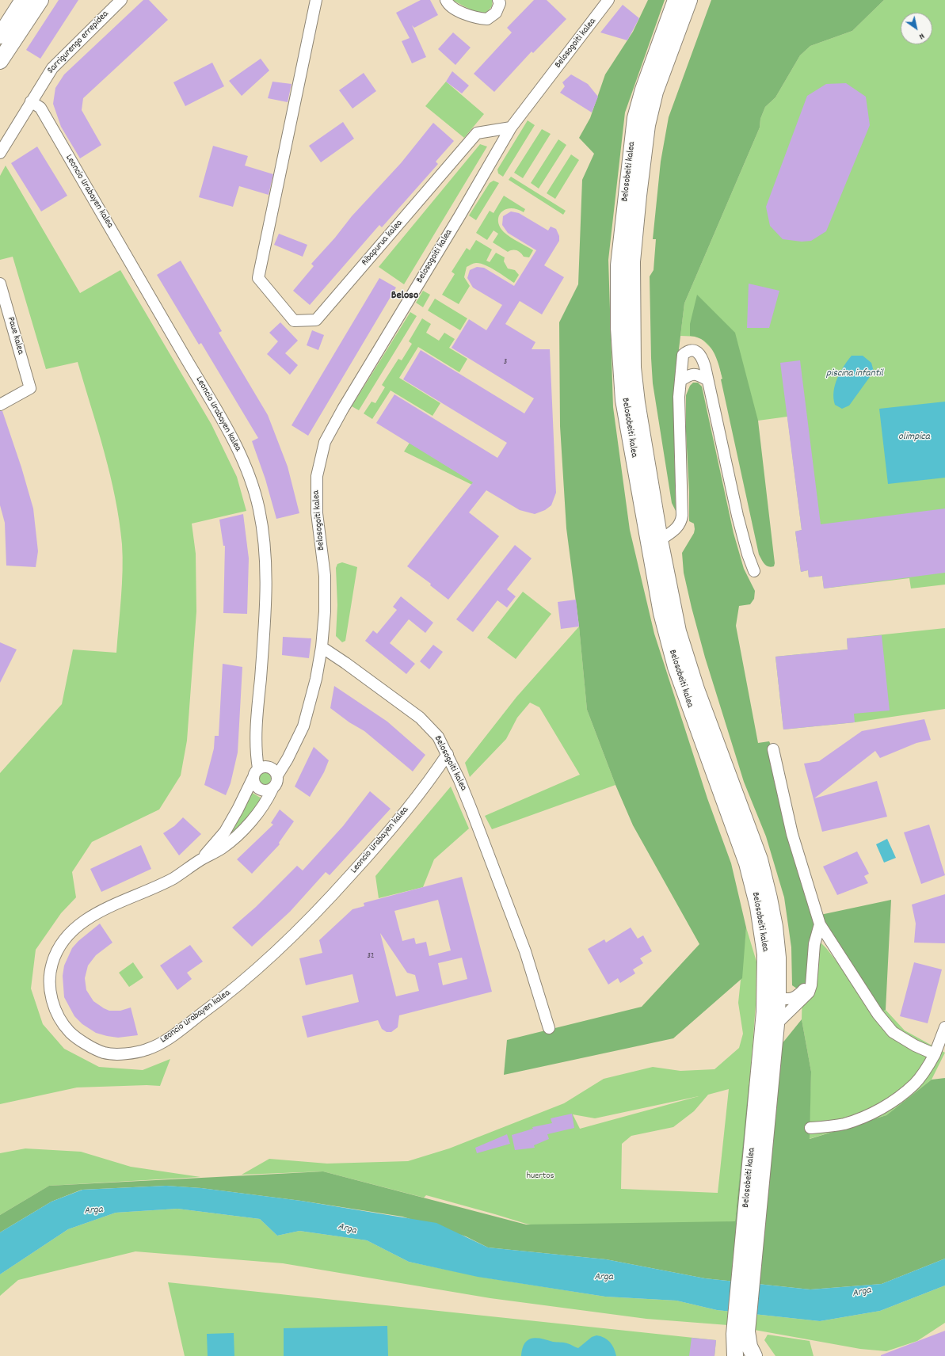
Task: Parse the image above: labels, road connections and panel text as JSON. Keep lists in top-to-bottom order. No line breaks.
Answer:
{"streets":{"main road":["Belosobeiti kalea"],"street":["Sarrigurengo errepidea","Belosogoiti kalea","Leoncio Urabayen kalea","Ribapurua kalea","Paue kalea"]},"crossings":[["Sarrigurengo errepidea","Leoncio Urabayen kalea"],["Belosogoiti kalea","Leoncio Urabayen kalea"],["Belosogoiti kalea","Ribapurua kalea"]],"districts":["Beloso"],"water":["piscina infantil","olimpica","Arga"],"parks":["huertos"],"house_numbers":["3","32"],"north":"bottom right"}
